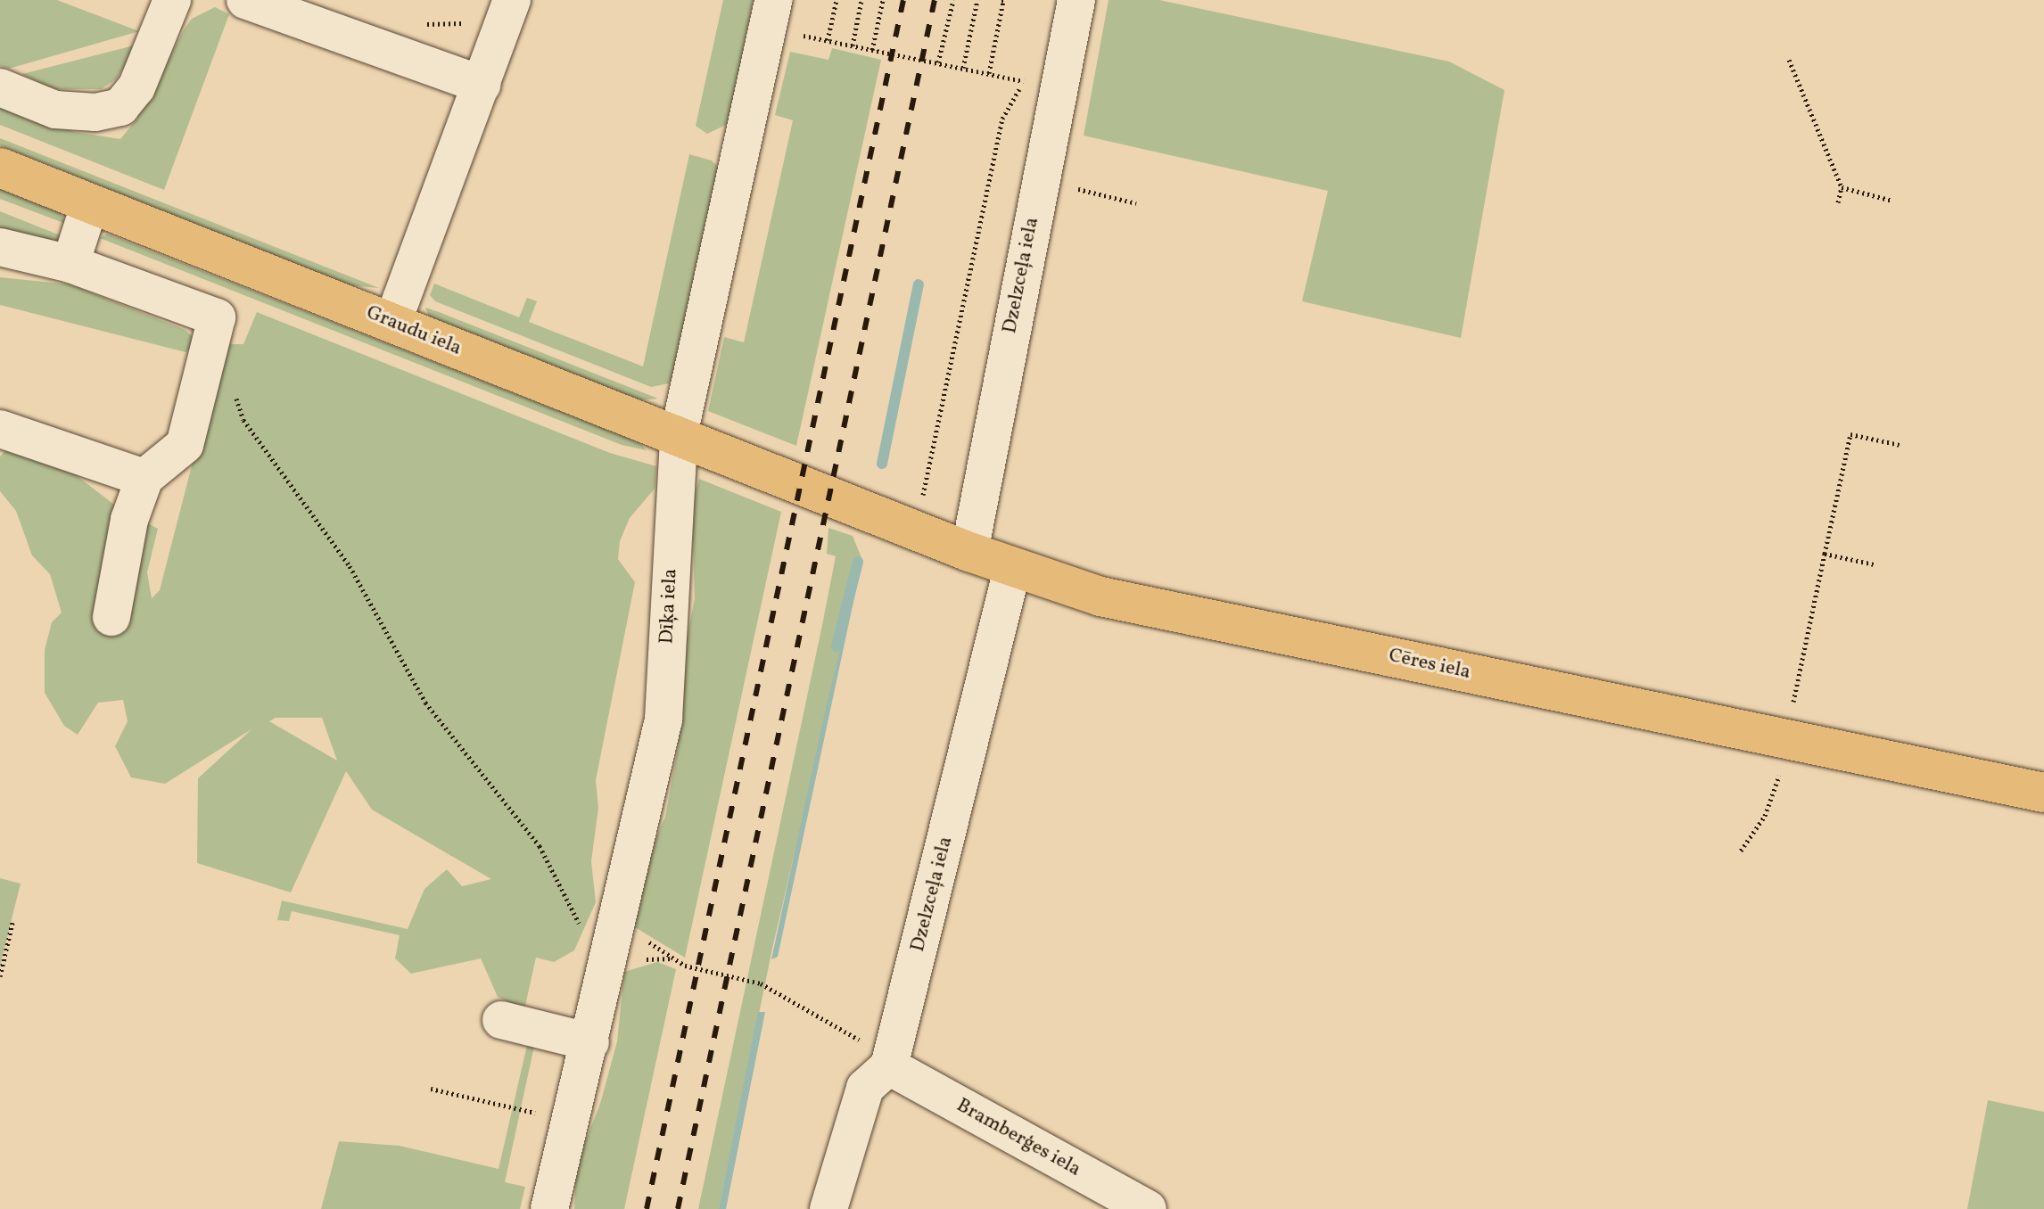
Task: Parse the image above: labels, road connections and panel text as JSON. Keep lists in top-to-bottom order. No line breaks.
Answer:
{"streets":{"main road":["Graudu iela","Cēres iela"],"street":["Dzelzceļa iela","Dīķa iela","Bramberģes iela"]},"crossings":[["Dzelzceļa iela","Cēres iela"],["Dzelzceļa iela","Bramberģes iela"],["Graudu iela","Dīķa iela"],["Graudu iela","Cēres iela"]]}
